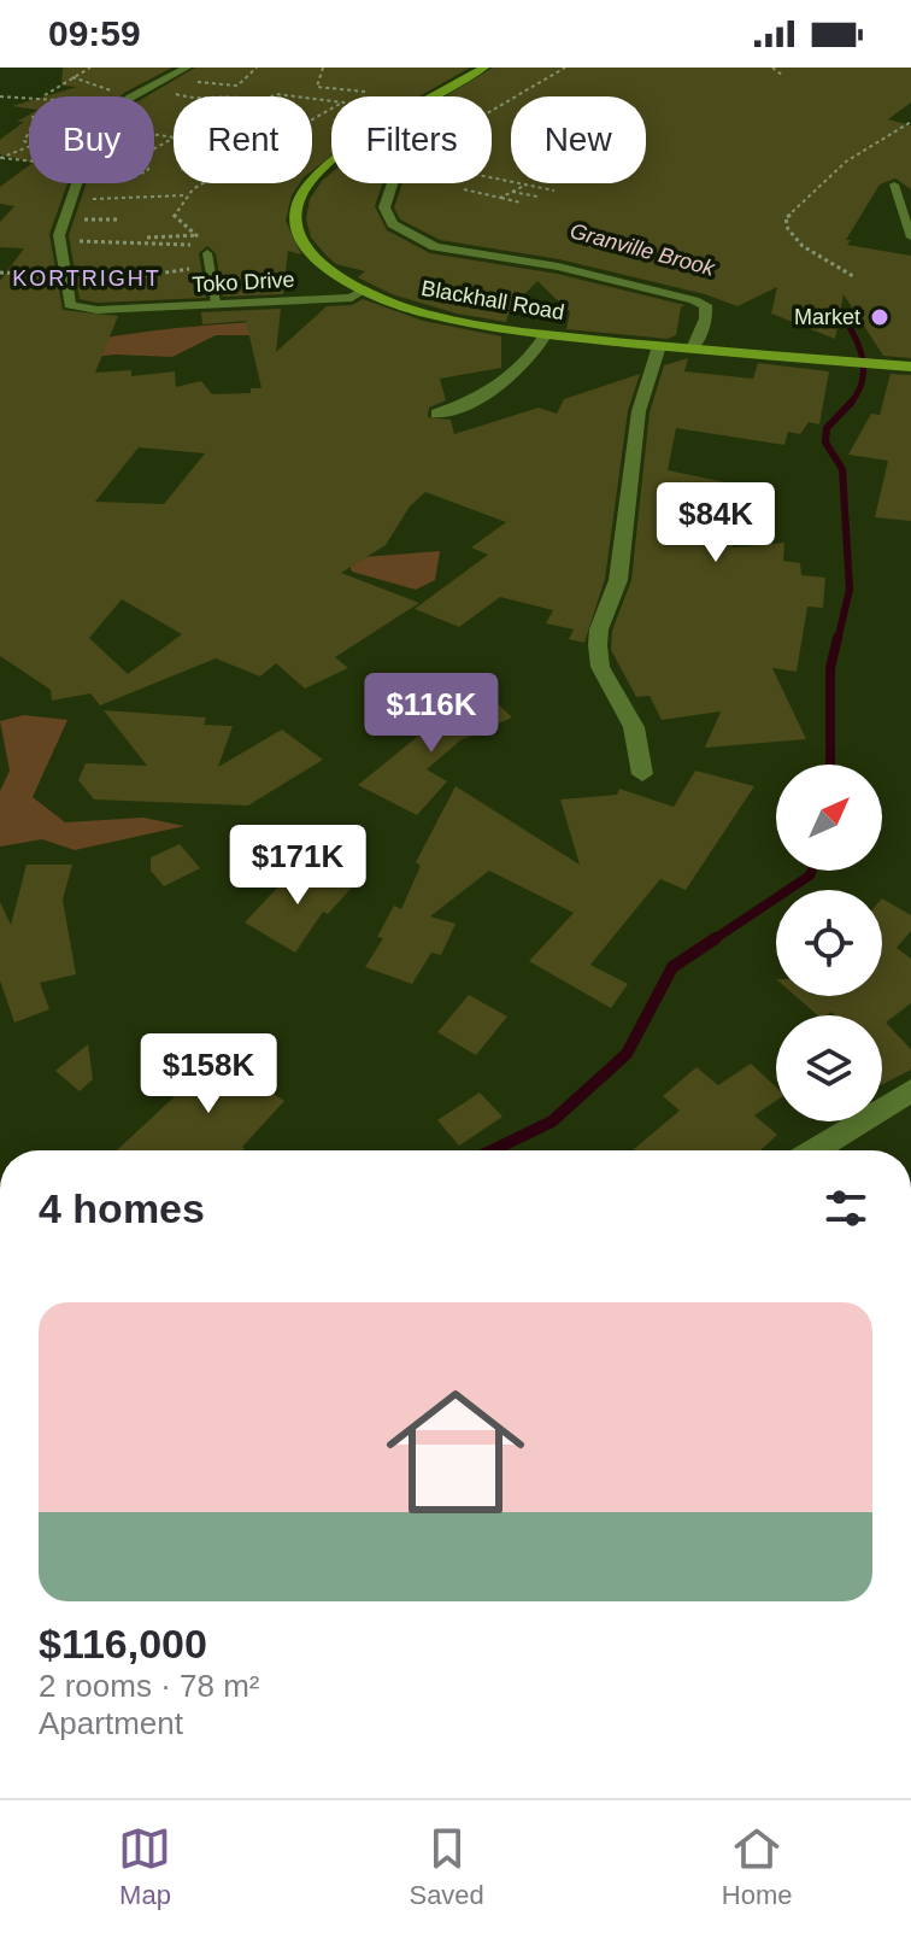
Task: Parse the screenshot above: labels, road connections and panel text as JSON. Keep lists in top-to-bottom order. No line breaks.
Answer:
{"streets":{"main road":["Blackhall Road"],"street":["Toko Drive"]},"crossings":[["Toko Drive","Blackhall Road"]],"districts":["KORTRIGHT"],"water":["Granville Brook"],"places":["Market"],"north":"top right","page":{"status":"09:59","chip":["Buy","Rent","Filters","New"],"price":["$84K","$116K","$171K","$158K"],"heading":"4 homes","list":[{"name":"$116,000","note":"2 rooms · 78 m² · Apartment"}],"tabs":["Map","Saved","Home"]}}
